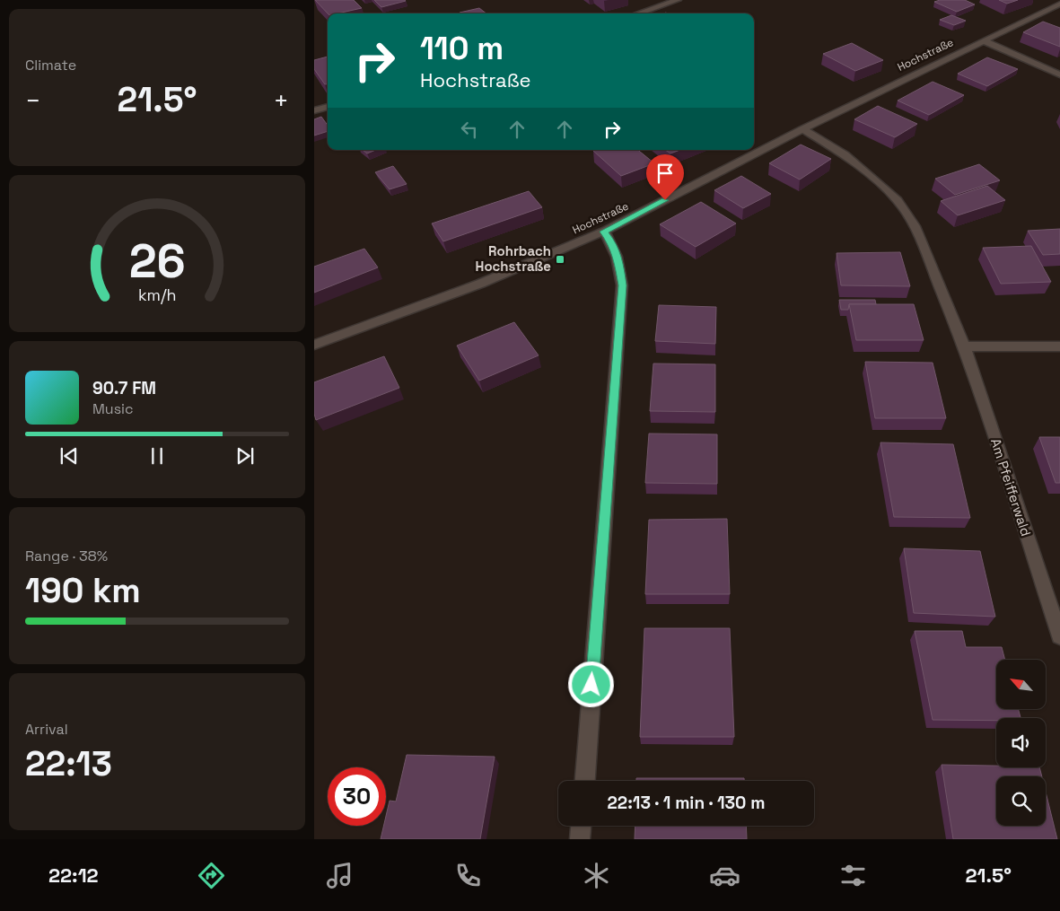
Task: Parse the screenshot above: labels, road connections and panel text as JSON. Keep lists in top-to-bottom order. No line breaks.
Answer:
{"streets":{"street":["Hochstraße","Am Pfeifferwald"]},"crossings":[["Hochstraße","Am Pfeifferwald"]],"places":{"transit":["Rohrbach Hochstraße"]},"north":"top left","page":{"tile":["Climate",["Range · 38%","190 km"],["Arrival","22:13"]],"turn":["110 m","Hochstraße"],"heat":["−","21.5°","+"],"song":["90.7 FM","Music"],"limit":"30","trip":"22:13 · 1 min · 130 m","tabs":["22:12","21.5°"],"gauge":["26","km/h"]}}
